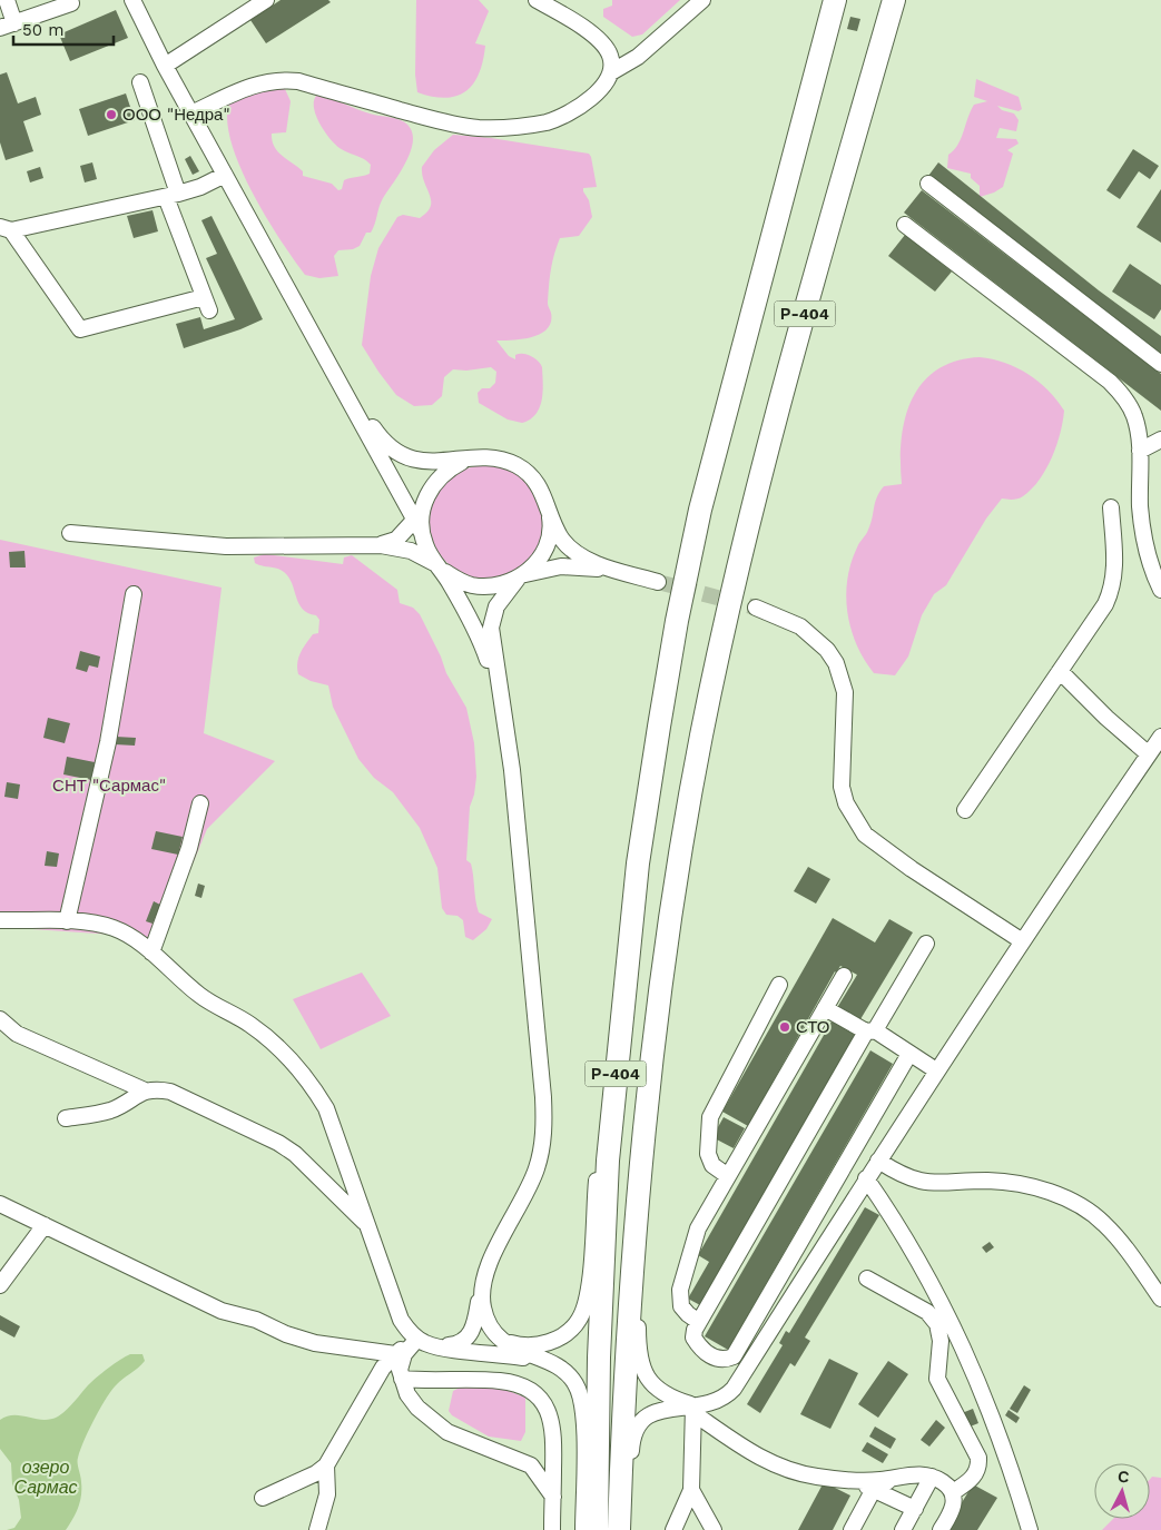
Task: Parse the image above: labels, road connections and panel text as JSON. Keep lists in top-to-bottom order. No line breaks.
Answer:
{"streets":{"highway":["Р-404"]},"water":["озеро Сармас"],"parks":["СНТ \"Сармас\""],"places":["ООО \"Недра\"","СТО"],"scale_bar":"50 m","north":"top"}
